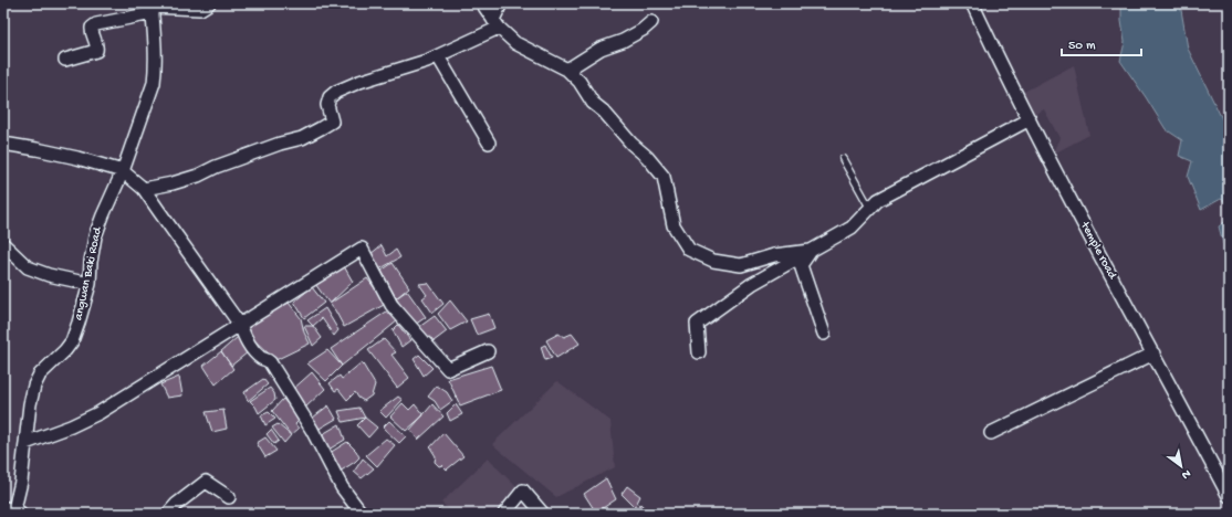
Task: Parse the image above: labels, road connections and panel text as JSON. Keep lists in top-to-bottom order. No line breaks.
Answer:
{"streets":{"street":["temple road","angwan Baki Road"]},"scale_bar":"50 m","north":"bottom right"}
